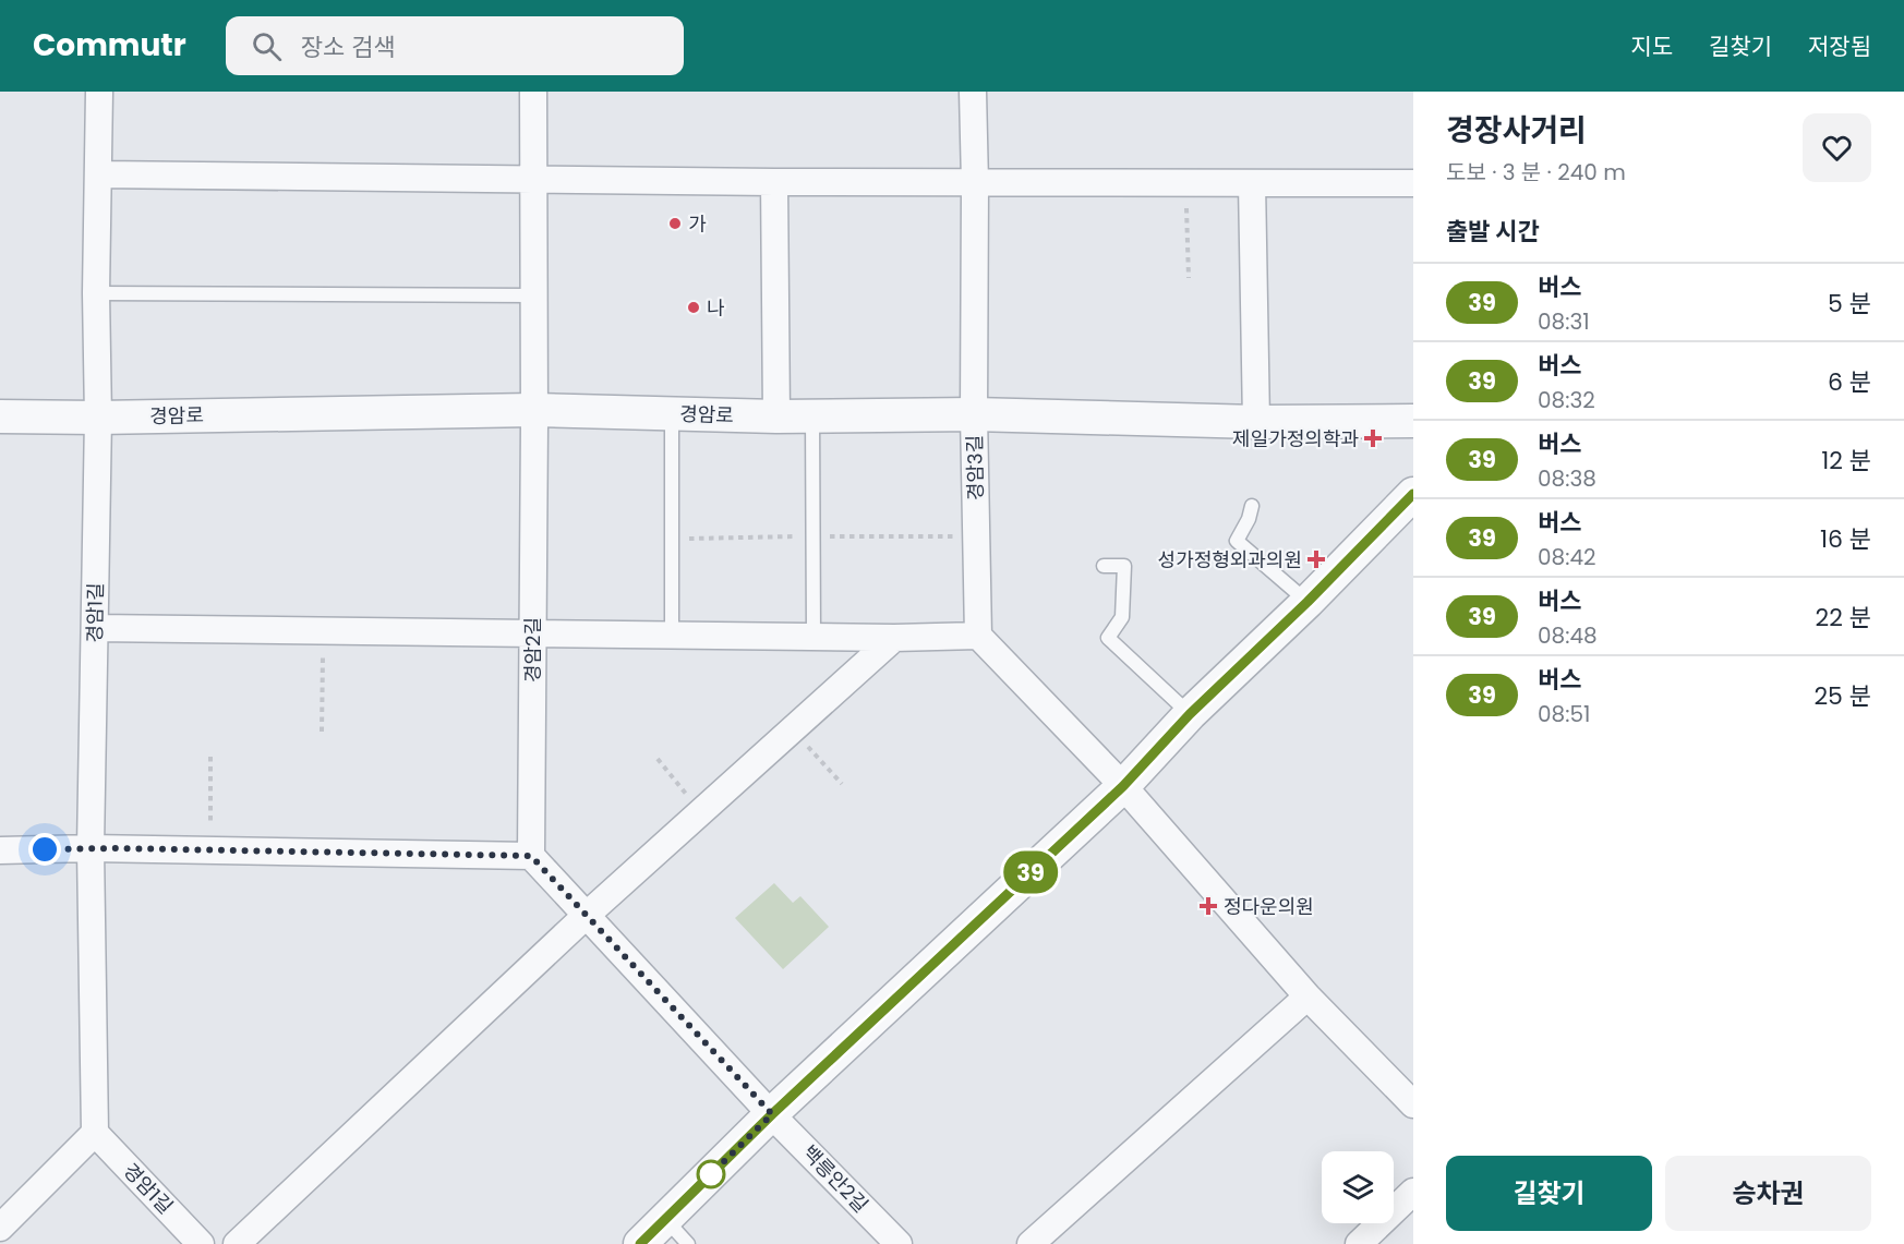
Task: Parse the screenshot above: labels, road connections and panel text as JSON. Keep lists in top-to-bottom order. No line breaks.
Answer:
{"streets":{"street":["경암로","경암3길","경암1길","경암2길","백릉안2길"]},"crossings":[["경암로","경암3길"],["경암로","경암1길"],["경암로","경암2길"]],"places":{"other":["가","나"],"health":["제일가정의학과","성가정형외과의원","정다운의원"]},"lines":["bus line 39"],"page":{"header":"Commutr","search":"장소 검색","nav":["지도","길찾기","저장됨"],"on_map":"39","heading":[["경장사거리","도보 · 3 분 · 240 m"],"출발 시간"],"list":[{"mark":"39","name":"버스","note":"08:31","value":"5 분"},{"mark":"39","name":"버스","note":"08:32","value":"6 분"},{"mark":"39","name":"버스","note":"08:38","value":"12 분"},{"mark":"39","name":"버스","note":"08:42","value":"16 분"},{"mark":"39","name":"버스","note":"08:48","value":"22 분"},{"mark":"39","name":"버스","note":"08:51","value":"25 분"}],"buttons":["길찾기","승차권"]}}
